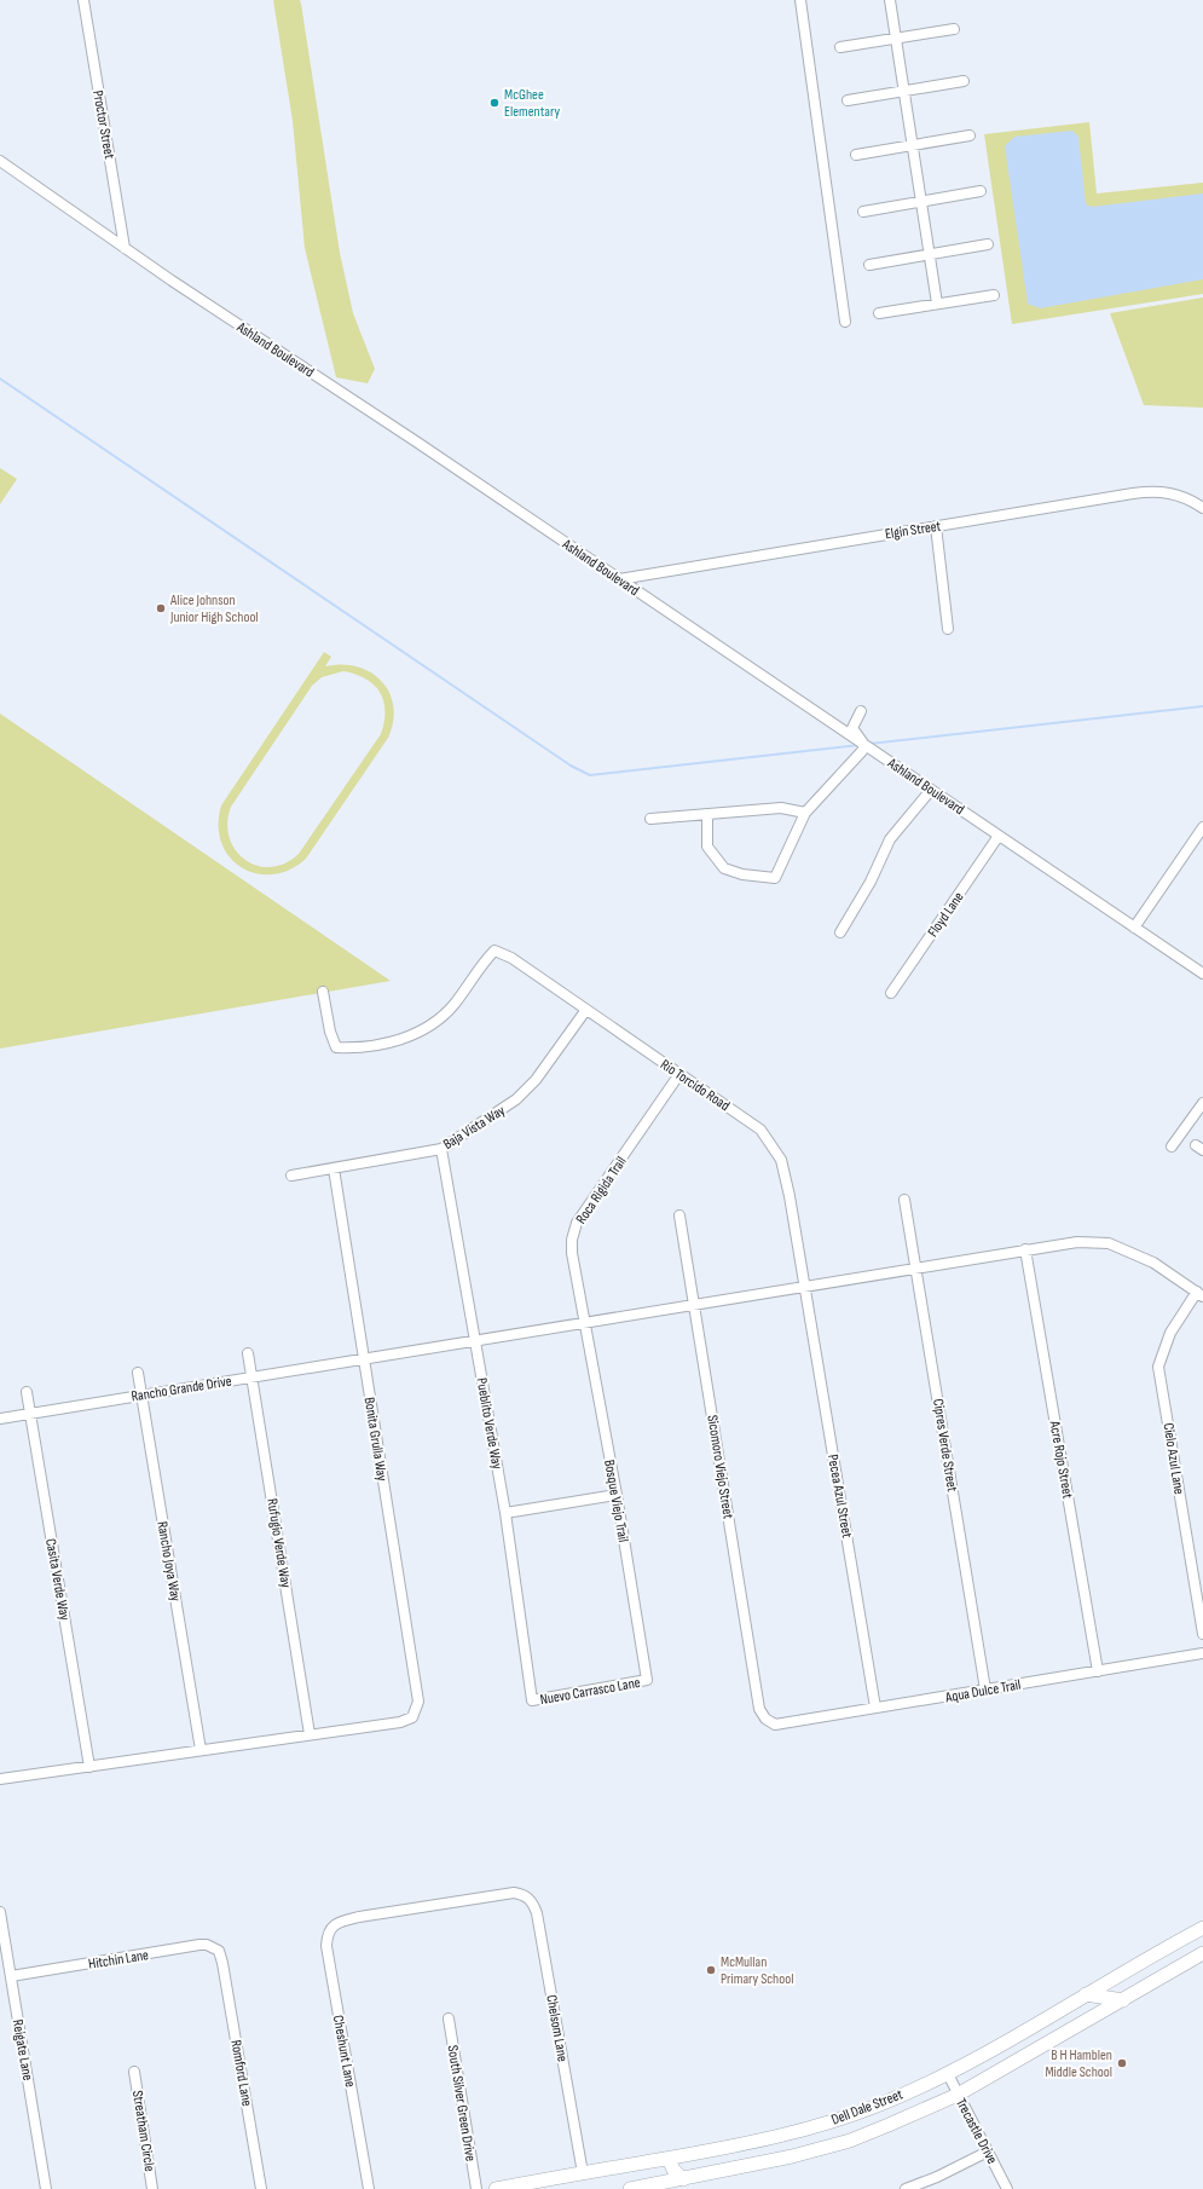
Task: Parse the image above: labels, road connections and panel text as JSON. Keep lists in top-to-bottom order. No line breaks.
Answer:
{"streets":{"main road":["Dell Dale Street"],"street":["Proctor Street","Ashland Boulevard","Elgin Street","Floyd Lane","Rio Torcido Road","Baja Vista Way","Roca Rigida Trail","Rancho Grande Drive","Pueblito Verde Way","Bonita Grulla Way","Cipres Verde Street","Cielo Azul Lane","Acre Rojo Street","Sicomoro Viejo Street","Pecea Azul Street","Bosque Viejo Trail","Rufugio Verde Way","Rancho Joya Way","Casita Verde Way","Nuevo Carrasco Lane","Aqua Dulce Trail","Hitchin Lane","Chelsom Lane","Reigate Lane","Cheshunt Lane","Romford Lane","South Silver Green Drive","Streatham Circle","Trecastle Drive"]},"crossings":[["Proctor Street","Ashland Boulevard"],["Ashland Boulevard","Elgin Street"],["Ashland Boulevard","Floyd Lane"],["Rio Torcido Road","Baja Vista Way"],["Rio Torcido Road","Roca Rigida Trail"],["Rio Torcido Road","Rancho Grande Drive"],["Rio Torcido Road","Pecea Azul Street"],["Baja Vista Way","Pueblito Verde Way"],["Baja Vista Way","Bonita Grulla Way"],["Roca Rigida Trail","Rancho Grande Drive"],["Roca Rigida Trail","Bosque Viejo Trail"],["Rancho Grande Drive","Pueblito Verde Way"],["Rancho Grande Drive","Bonita Grulla Way"],["Rancho Grande Drive","Cipres Verde Street"],["Rancho Grande Drive","Cielo Azul Lane"],["Rancho Grande Drive","Acre Rojo Street"],["Rancho Grande Drive","Sicomoro Viejo Street"],["Rancho Grande Drive","Pecea Azul Street"],["Rancho Grande Drive","Bosque Viejo Trail"],["Rancho Grande Drive","Rufugio Verde Way"],["Rancho Grande Drive","Rancho Joya Way"],["Rancho Grande Drive","Casita Verde Way"],["Pueblito Verde Way","Nuevo Carrasco Lane"],["Bonita Grulla Way","Rufugio Verde Way"],["Cipres Verde Street","Aqua Dulce Trail"],["Acre Rojo Street","Aqua Dulce Trail"],["Sicomoro Viejo Street","Aqua Dulce Trail"],["Pecea Azul Street","Aqua Dulce Trail"],["Bosque Viejo Trail","Nuevo Carrasco Lane"],["Hitchin Lane","Reigate Lane"],["Hitchin Lane","Romford Lane"],["Chelsom Lane","Cheshunt Lane"],["Chelsom Lane","Dell Dale Street"],["Dell Dale Street","Trecastle Drive"]],"places":["McGhee Elementary","Alice Johnson Junior High School","McMullan Primary School","B H Hamblen Middle School"]}
